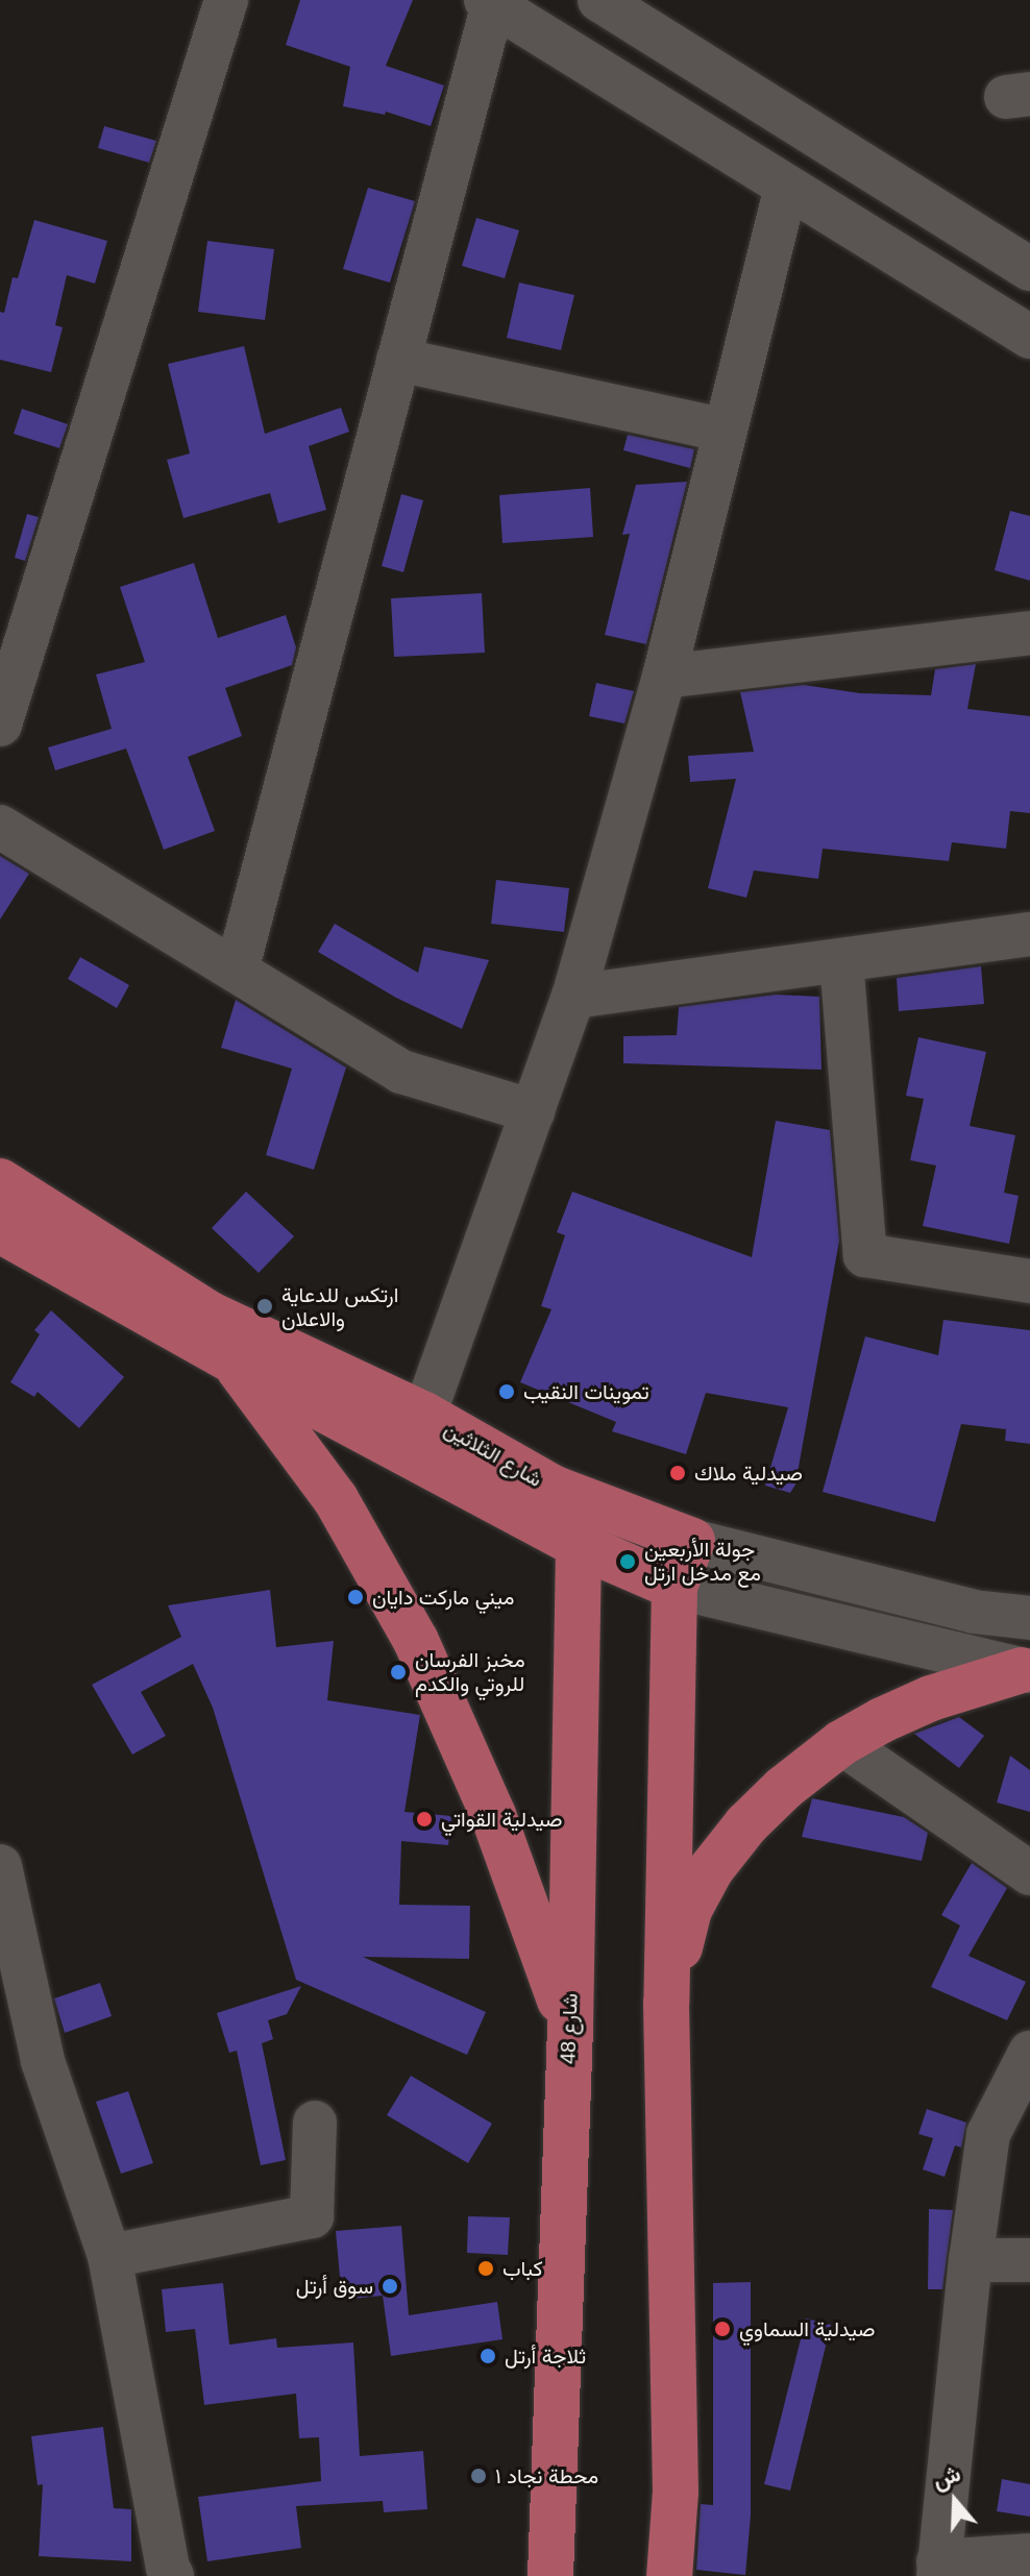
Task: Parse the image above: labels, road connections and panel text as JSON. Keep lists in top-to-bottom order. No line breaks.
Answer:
{"streets":{"main road":["شارع الثلاثين","شارع 48"]},"crossings":[["شارع الثلاثين","شارع 48"]],"places":["ارتكس للدعاية والاعلان","تموينات النقيب","صيدلية ملاك","جولة الأربعين مع مدخل ارتل","ميني ماركت دايان","مخبز الفرسان للروتي والكدم","صيدلية القواتي","كباب","سوق أرتل","صيدلية السماوي","ثلاجة أرتل","محطة نجاد ١"],"north":"top"}
